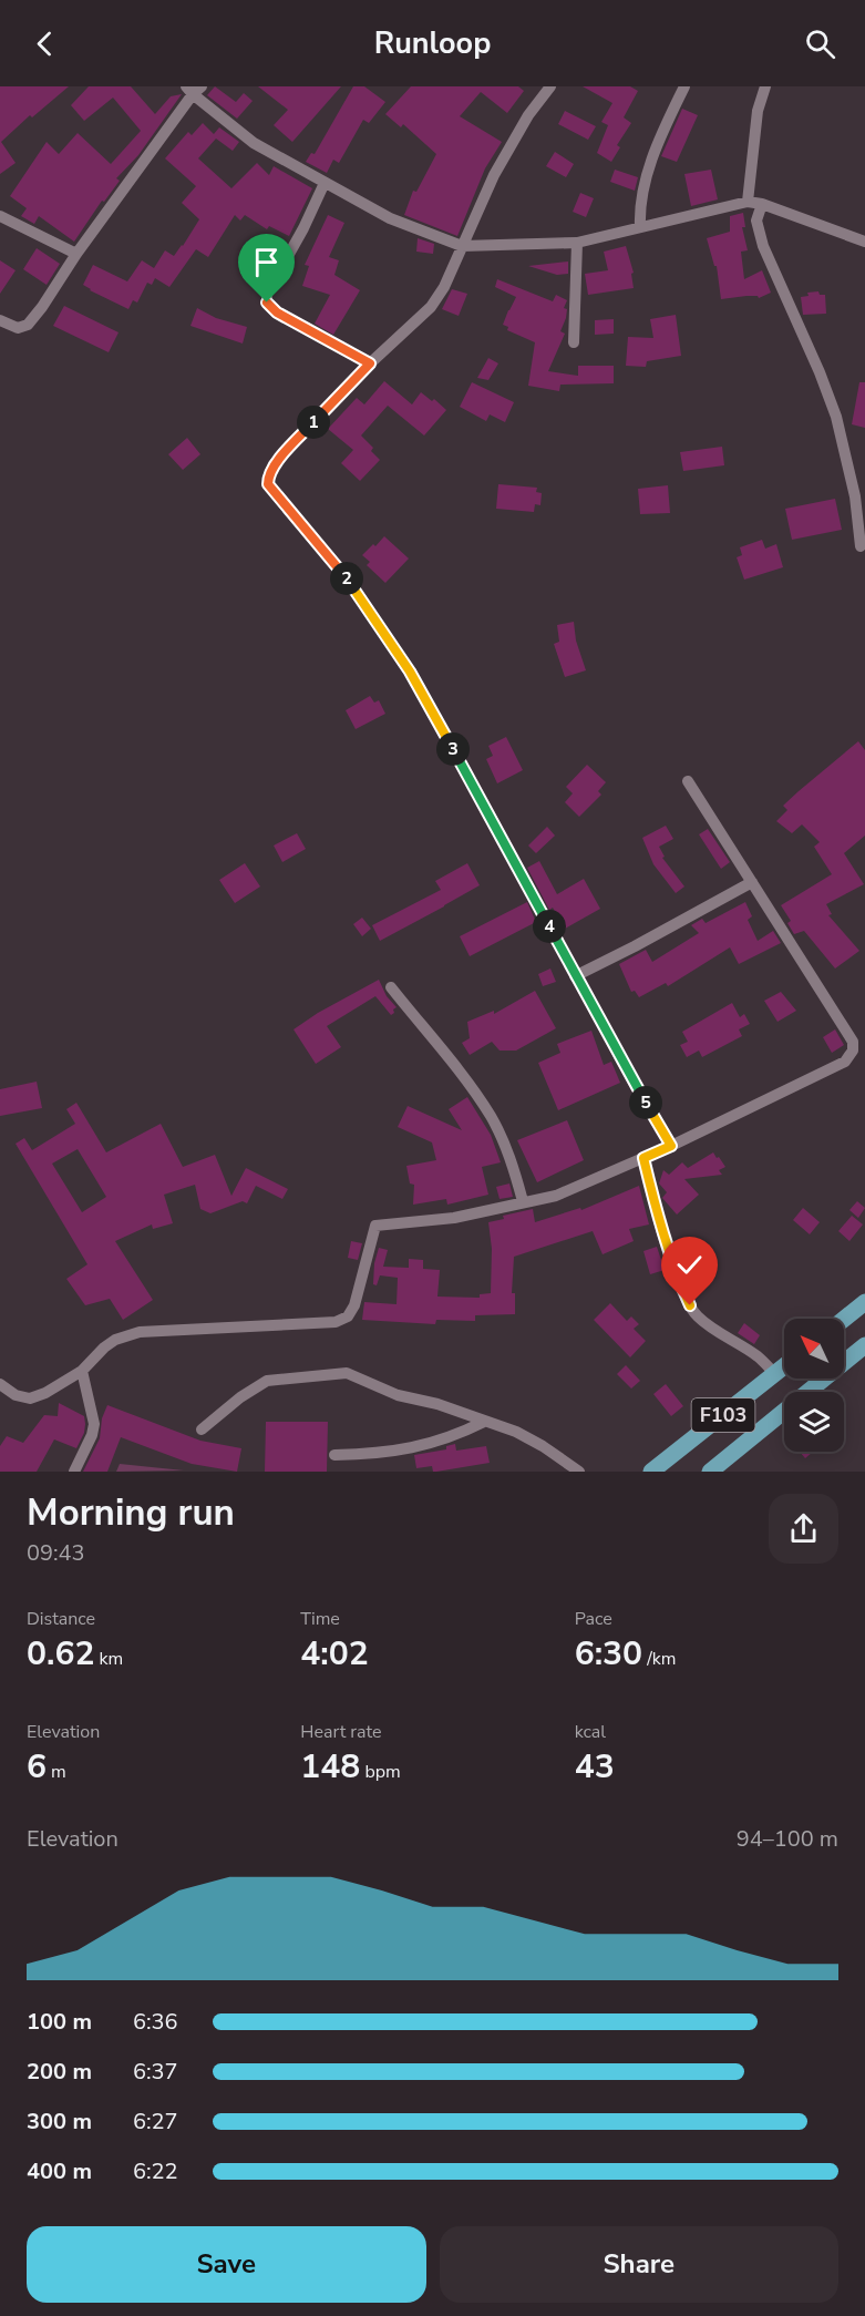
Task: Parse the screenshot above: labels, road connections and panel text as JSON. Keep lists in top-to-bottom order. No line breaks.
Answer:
{"streets":{"main road":["F103"]},"north":"top left","page":{"header":"Runloop","pins":["1","2","3","4","5"],"heading":["Morning run","09:43"],"stats":[["Distance","0.62 km"],["Time","4:02"],["Pace","6:30 /km"],["Elevation","6 m"],["Heart rate","148 bpm"],["kcal","43"]],"chart":["Elevation","94–100 m"],"list":[{"name":"100 m","note":"6:36"},{"name":"200 m","note":"6:37"},{"name":"300 m","note":"6:27"},{"name":"400 m","note":"6:22"}],"buttons":["Save","Share"]}}
